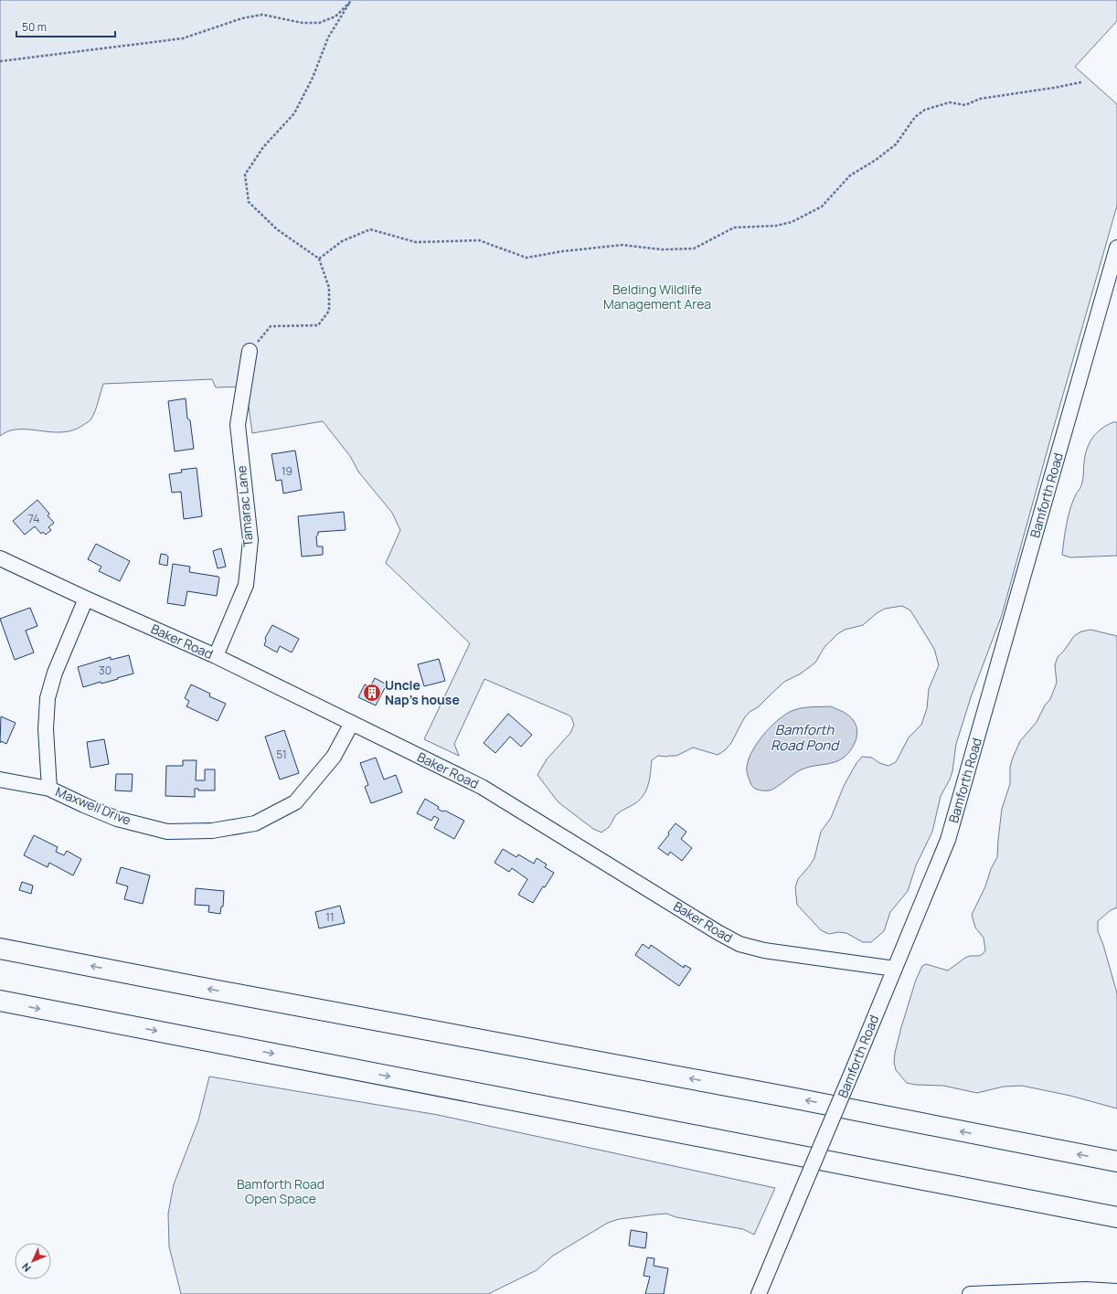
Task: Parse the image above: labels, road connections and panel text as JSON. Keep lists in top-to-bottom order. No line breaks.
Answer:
{"streets":{"street":["Bamforth Road","Tamarac Lane","Baker Road","Maxwell Drive"]},"crossings":[["Bamforth Road","Baker Road"],["Tamarac Lane","Baker Road"],["Baker Road","Maxwell Drive"]],"water":["Bamforth Road Pond"],"parks":["Belding Wildlife Management Area","Bamforth Road Open Space"],"places":{"building":["Uncle Nap's house"]},"house_numbers":["19","74","30","51","11"],"scale_bar":"50 m","north":"bottom left"}
